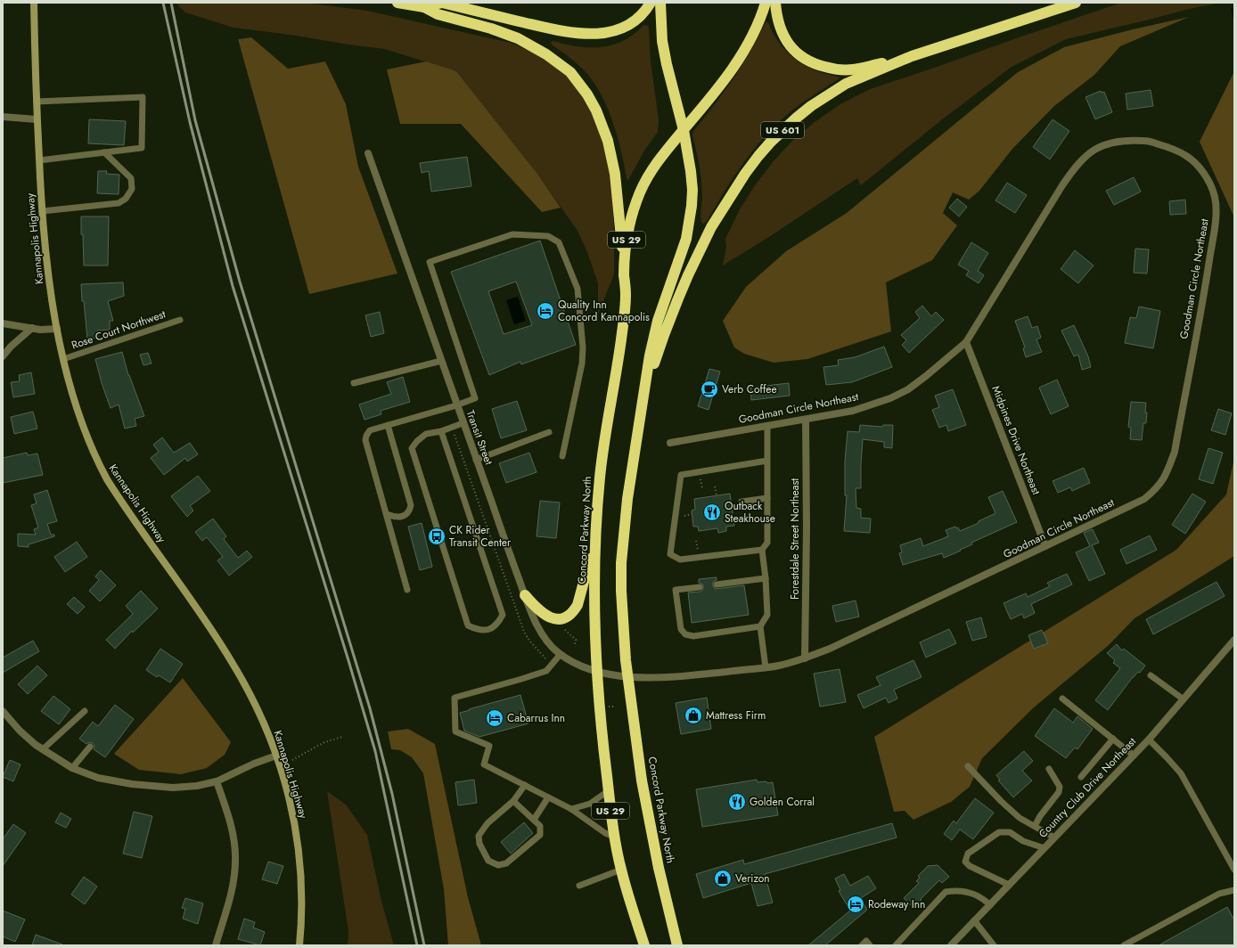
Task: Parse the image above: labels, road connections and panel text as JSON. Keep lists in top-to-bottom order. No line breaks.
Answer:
{"streets":{"highway":["US 601","US 29","Concord Parkway North"],"main road":["Kannapolis Highway"],"street":["Goodman Circle Northeast","Transit Street","Midpines Drive Northeast","Forestdale Street Northeast","Country Club Drive Northeast"],"lane":["Rose Court Northwest"]},"crossings":[["US 601","Concord Parkway North"],["Kannapolis Highway","Rose Court Northwest"],["Goodman Circle Northeast","Transit Street"],["Goodman Circle Northeast","Midpines Drive Northeast"],["Goodman Circle Northeast","Concord Parkway North"],["Goodman Circle Northeast","Forestdale Street Northeast"],["Transit Street","Concord Parkway North"]],"places":{"hotel":["Quality Inn Concord Kannapolis","Cabarrus Inn","Rodeway Inn"],"cafe":["Verb Coffee"],"restaurant":["Outback Steakhouse","Golden Corral"],"bus stop":["CK Rider Transit Center"],"shop":["Mattress Firm","Verizon"]}}
